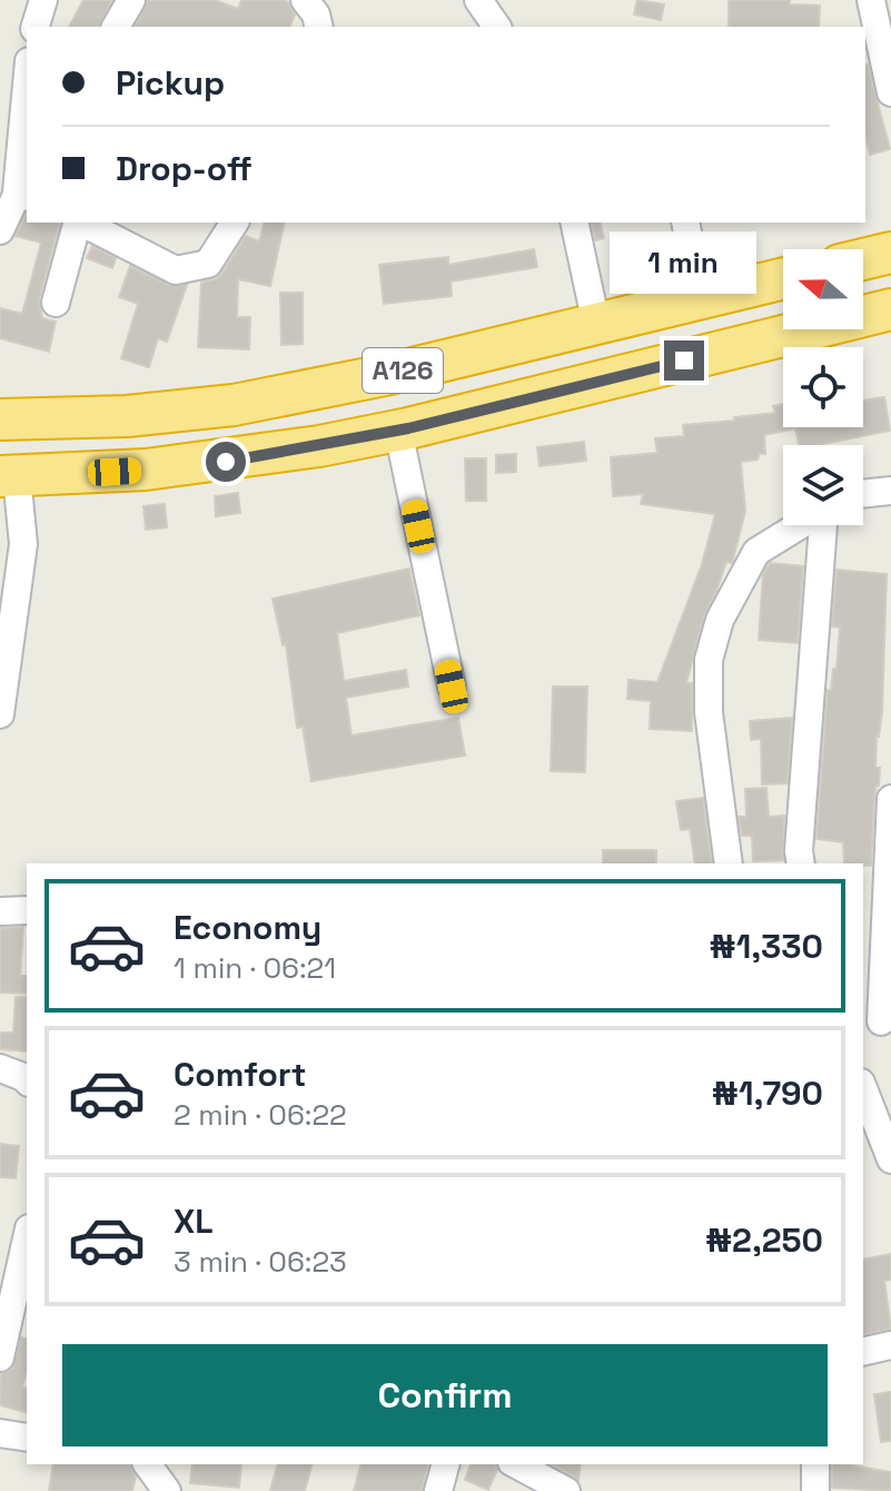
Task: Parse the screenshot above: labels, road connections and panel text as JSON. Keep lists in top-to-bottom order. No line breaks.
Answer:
{"streets":{"highway":["A126"]},"north":"left","page":{"banner":["Pickup","Drop-off"],"bubble":"1 min","list":[{"name":"Economy","note":"1 min · 06:21","value":"₦1,330"},{"name":"Comfort","note":"2 min · 06:22","value":"₦1,790"},{"name":"XL","note":"3 min · 06:23","value":"₦2,250"}],"buttons":"Confirm"}}
